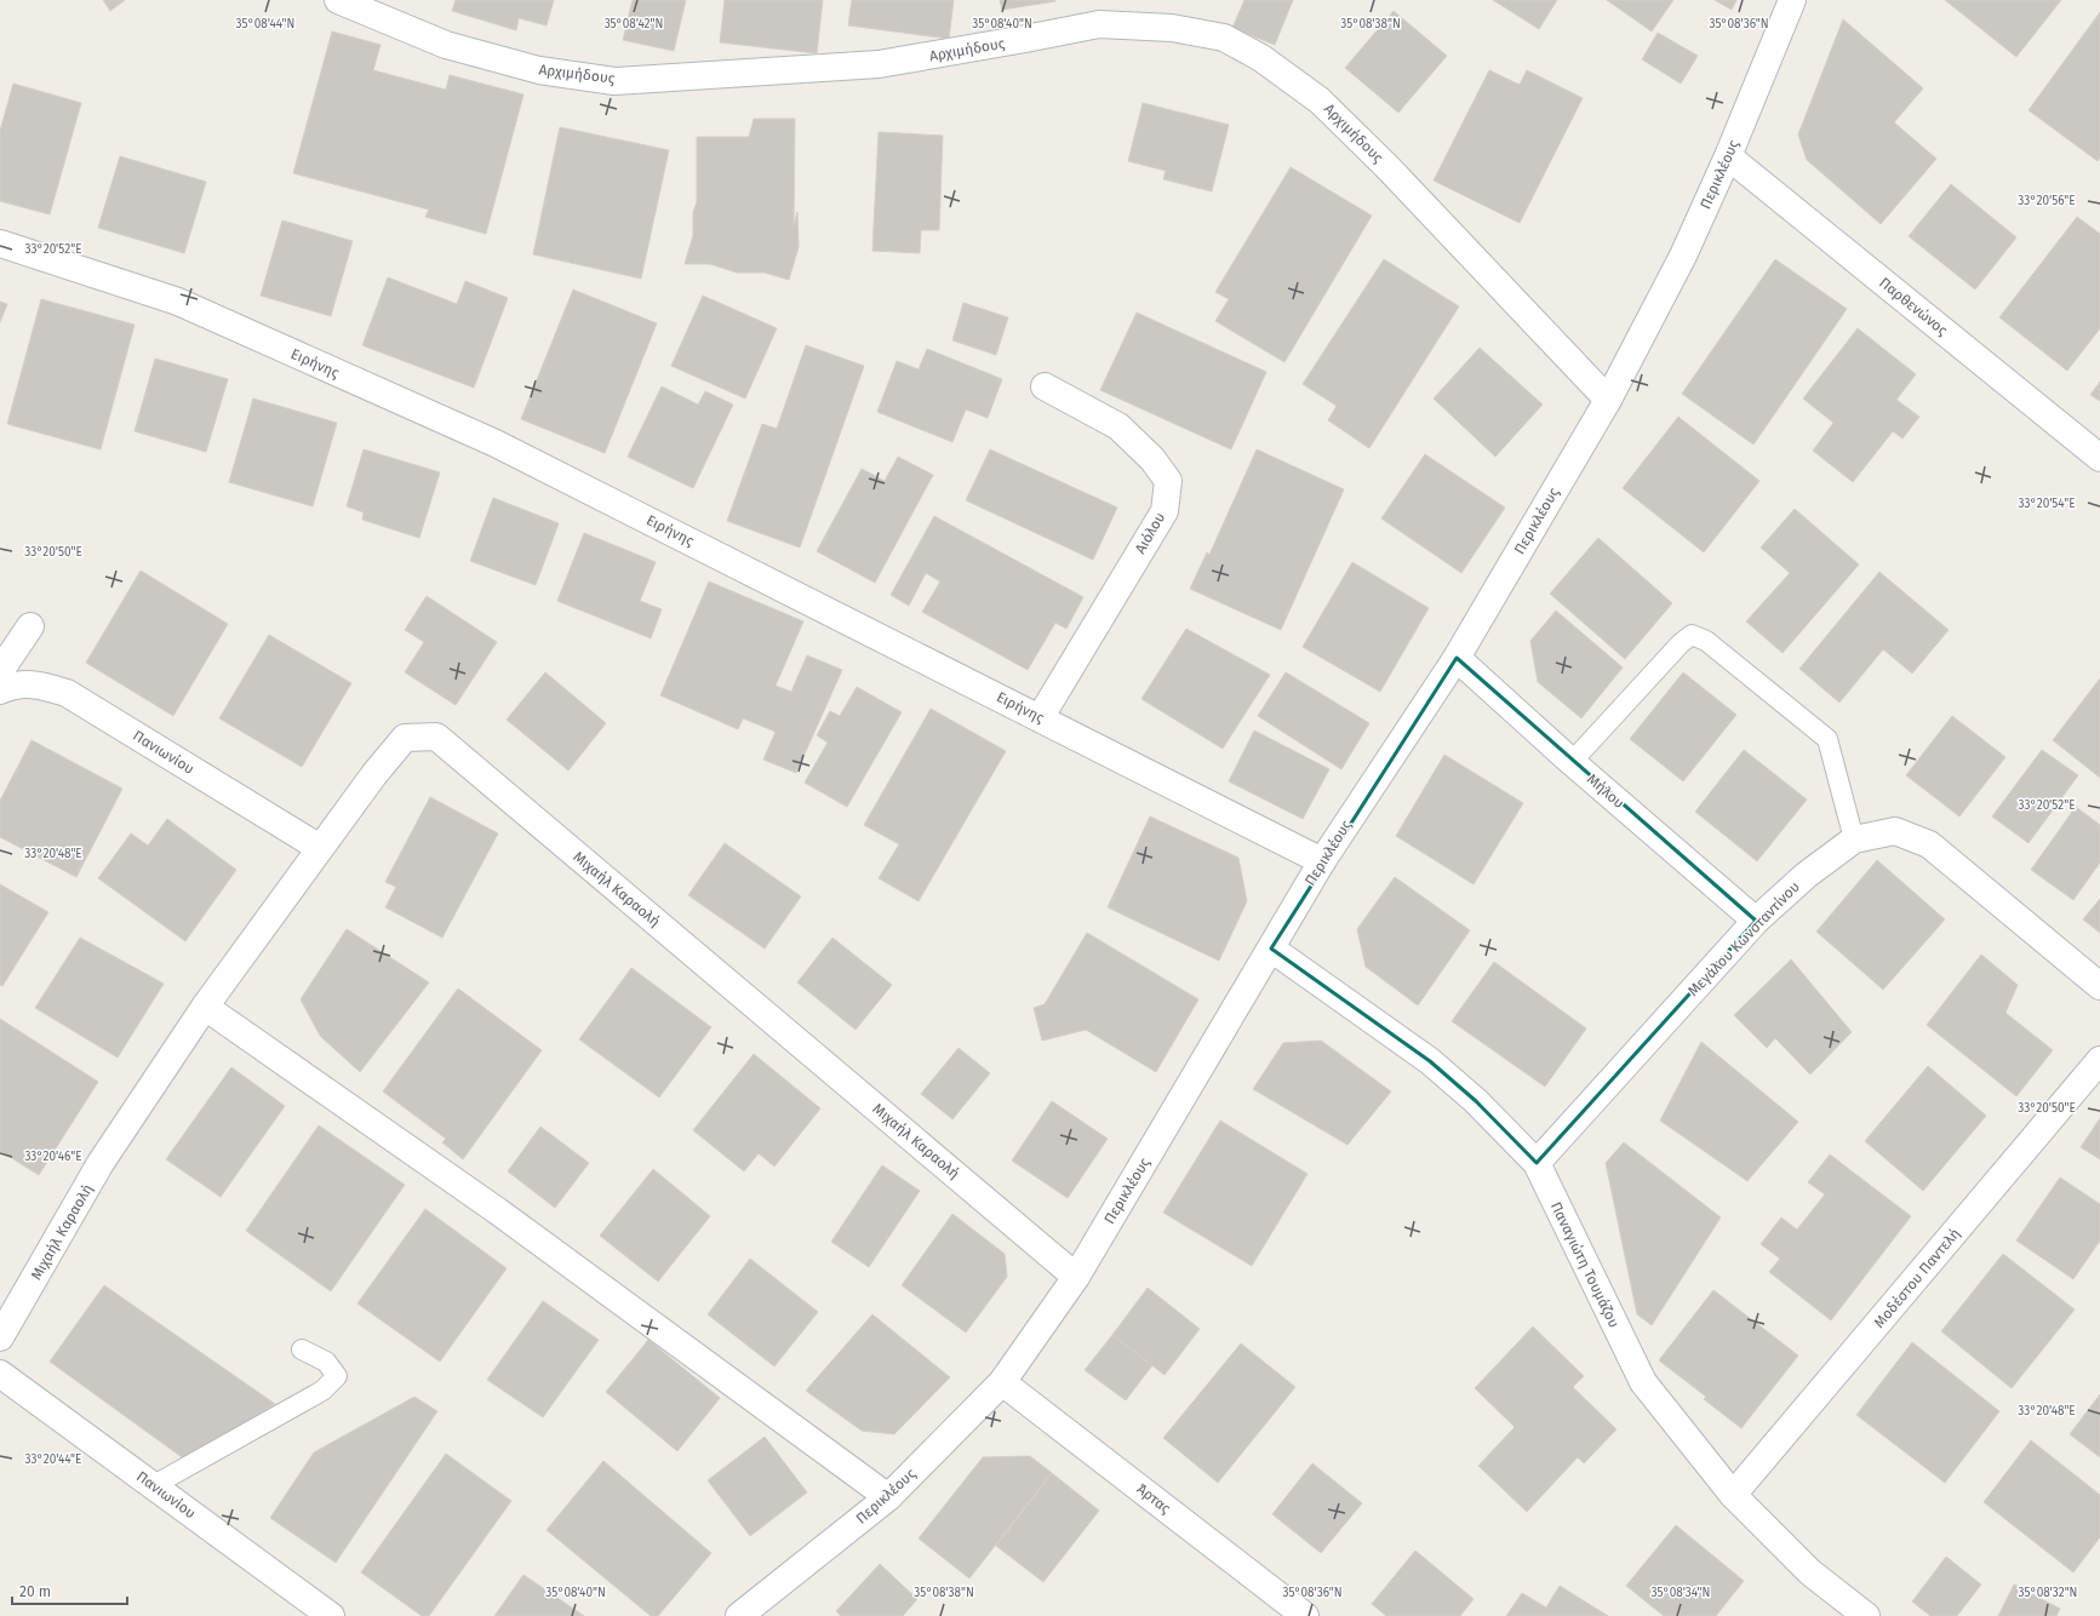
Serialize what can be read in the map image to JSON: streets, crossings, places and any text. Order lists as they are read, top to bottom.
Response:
{
  "streets": {
    "street": [
      "Αρχιμήδους",
      "Περικλέους",
      "Παρθενώνος",
      "Ειρήνης",
      "Αιόλου",
      "Πανιωνίου",
      "Μήλου",
      "Μιχαήλ Καραολή",
      "Μεγάλου Κωνσταντίνου",
      "Παναγιώτη Τουμάζου",
      "Μοδέστου Παντελή",
      "Άρτας"
    ]
  },
  "crossings": [
    ["Αρχιμήδους", "Περικλέους"],
    ["Περικλέους", "Παρθενώνος"],
    ["Περικλέους", "Ειρήνης"],
    ["Περικλέους", "Μήλου"],
    ["Περικλέους", "Μιχαήλ Καραολή"],
    ["Περικλέους", "Παναγιώτη Τουμάζου"],
    ["Περικλέους", "Άρτας"],
    ["Ειρήνης", "Αιόλου"],
    ["Πανιωνίου", "Μιχαήλ Καραολή"],
    ["Μήλου", "Μεγάλου Κωνσταντίνου"],
    ["Μεγάλου Κωνσταντίνου", "Παναγιώτη Τουμάζου"],
    ["Παναγιώτη Τουμάζου", "Μοδέστου Παντελή"]
  ],
  "scale_bar": "20 m",
  "coordinates": [
    "35°08'44\"N",
    "35°08'42\"N",
    "35°08'40\"N",
    "35°08'38\"N",
    "35°08'36\"N",
    "33°20'56\"E",
    "33°20'52\"E",
    "33°20'54\"E",
    "33°20'50\"E",
    "33°20'48\"E",
    "33°20'46\"E",
    "33°20'44\"E",
    "35°08'34\"N",
    "35°08'32\"N"
  ]
}
